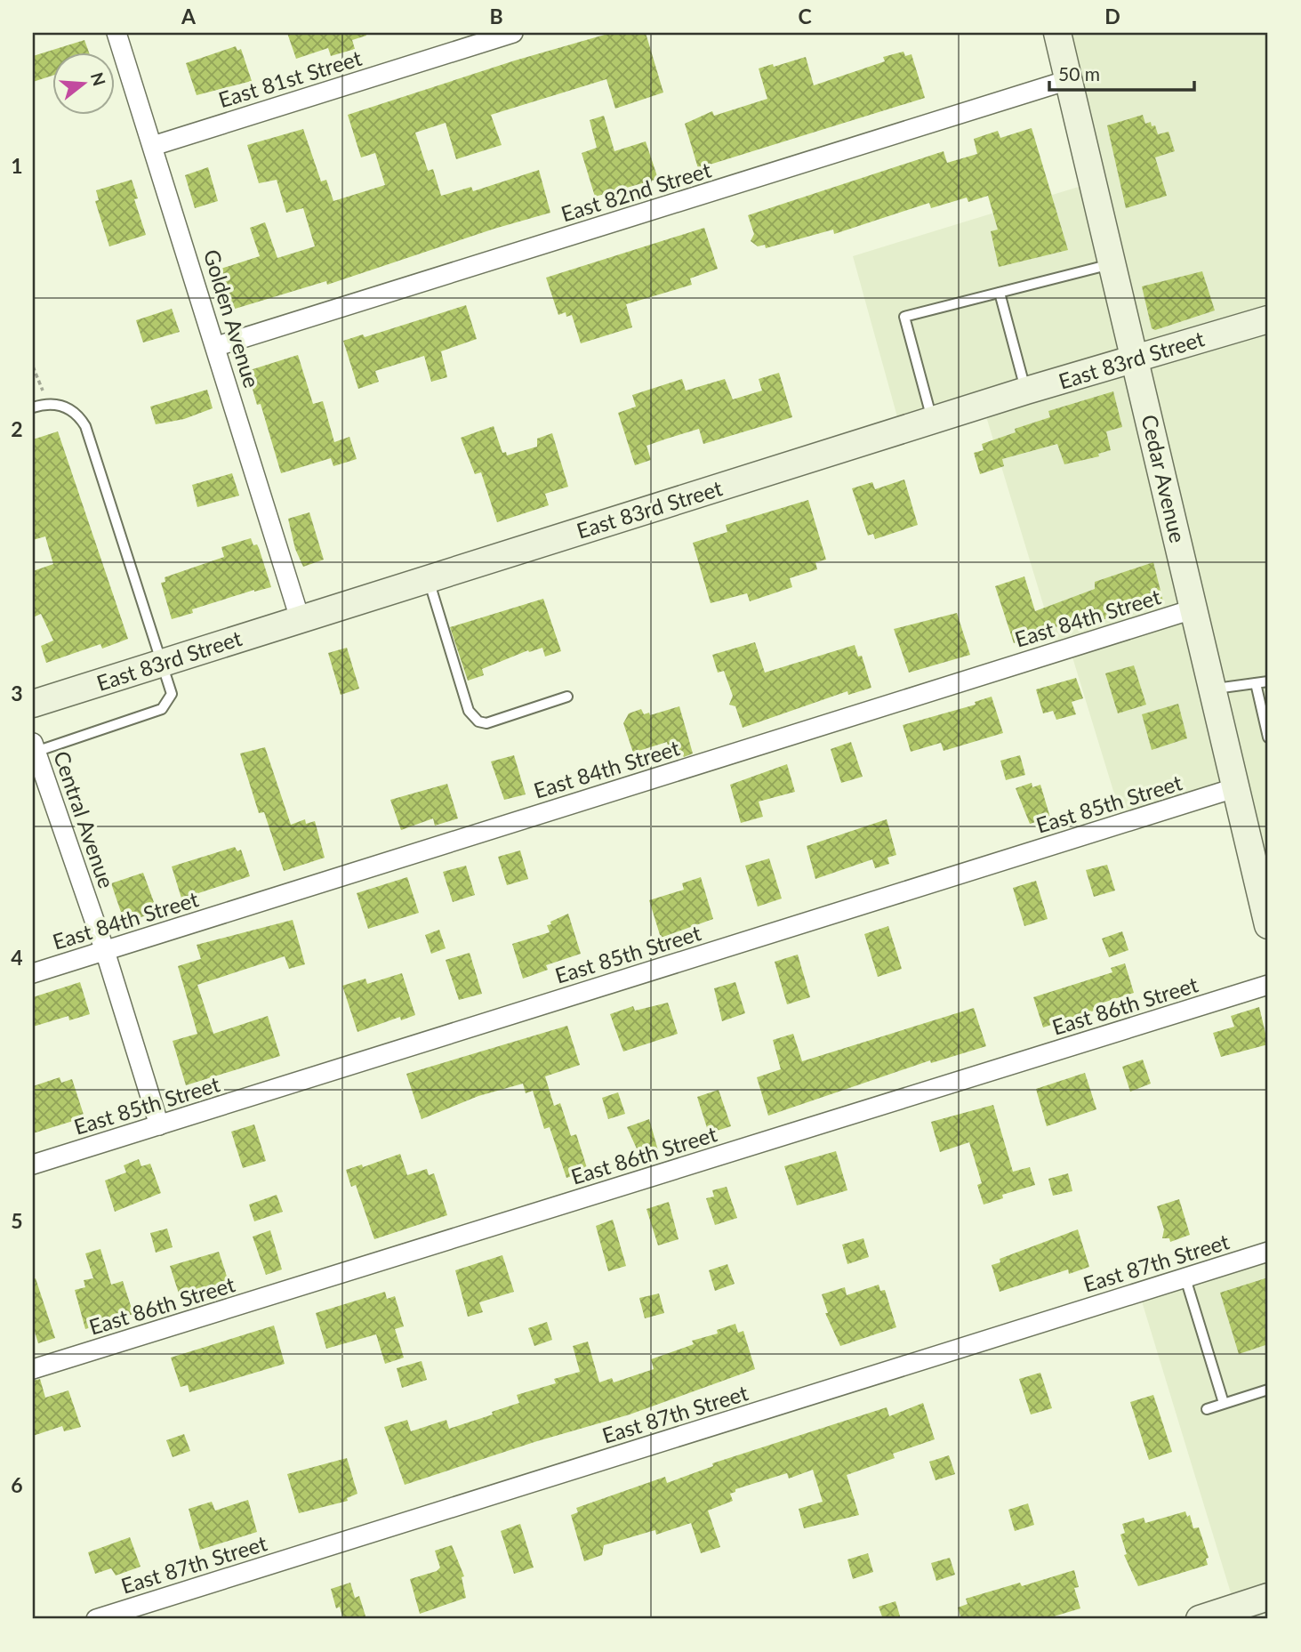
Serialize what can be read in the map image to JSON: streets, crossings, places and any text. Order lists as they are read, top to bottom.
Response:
{
  "streets": {
    "street": [
      "East 81st Street",
      "East 82nd Street",
      "Golden Avenue",
      "East 83rd Street",
      "Cedar Avenue",
      "East 84th Street",
      "East 85th Street",
      "Central Avenue",
      "East 86th Street",
      "East 87th Street"
    ]
  },
  "crossings": [
    ["East 81st Street", "Golden Avenue"],
    ["East 82nd Street", "Golden Avenue"],
    ["East 82nd Street", "Cedar Avenue"],
    ["Golden Avenue", "East 83rd Street"],
    ["East 83rd Street", "Cedar Avenue"],
    ["Cedar Avenue", "East 84th Street"],
    ["Cedar Avenue", "East 85th Street"],
    ["East 84th Street", "Central Avenue"],
    ["East 85th Street", "Central Avenue"]
  ],
  "scale_bar": "50 m",
  "north": "right",
  "grid": {
    "columns": [
      "A",
      "B",
      "C",
      "D"
    ],
    "rows": [
      "1",
      "2",
      "3",
      "4",
      "5",
      "6"
    ]
  }
}
